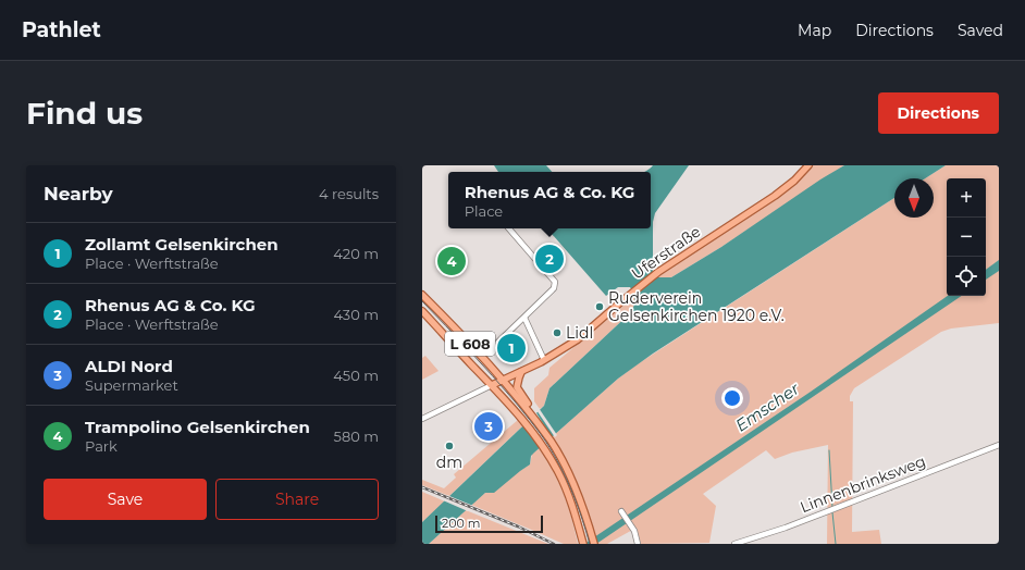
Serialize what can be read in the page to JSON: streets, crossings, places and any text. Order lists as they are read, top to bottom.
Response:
{
  "streets": {
    "main road": ["Uferstraße", "L 608"],
    "street": ["Linnenbrinksweg"]
  },
  "crossings": [
    ["Uferstraße", "L 608"]
  ],
  "water": ["Emscher"],
  "places": ["Ruderverein Gelsenkirchen 1920 e.V.", "Lidl", "dm"],
  "scale_bar": "200 m",
  "north": "bottom",
  "page": {
    "header": "Pathlet",
    "nav": ["Map", "Directions", "Saved"],
    "buttons": [
      "Directions",
      ["Save", "Share"]
    ],
    "title": "Find us",
    "heading": ["Nearby", "4 results"],
    "popup": ["Rhenus AG & Co. KG", "Place"],
    "map_buttons": ["+", "−"],
    "list": [
      {
        "mark": "1",
        "name": "Zollamt Gelsenkirchen",
        "note": "Place · Werftstraße",
        "value": "420 m"
      },
      {
        "mark": "2",
        "name": "Rhenus AG & Co. KG",
        "note": "Place · Werftstraße",
        "value": "430 m"
      },
      {
        "mark": "3",
        "name": "ALDI Nord",
        "note": "Supermarket",
        "value": "450 m"
      },
      {
        "mark": "4",
        "name": "Trampolino Gelsenkirchen",
        "note": "Park",
        "value": "580 m"
      }
    ],
    "pins": [
      "2",
      "4",
      "1",
      "3"
    ],
    "scale": "200 m"
  }
}
